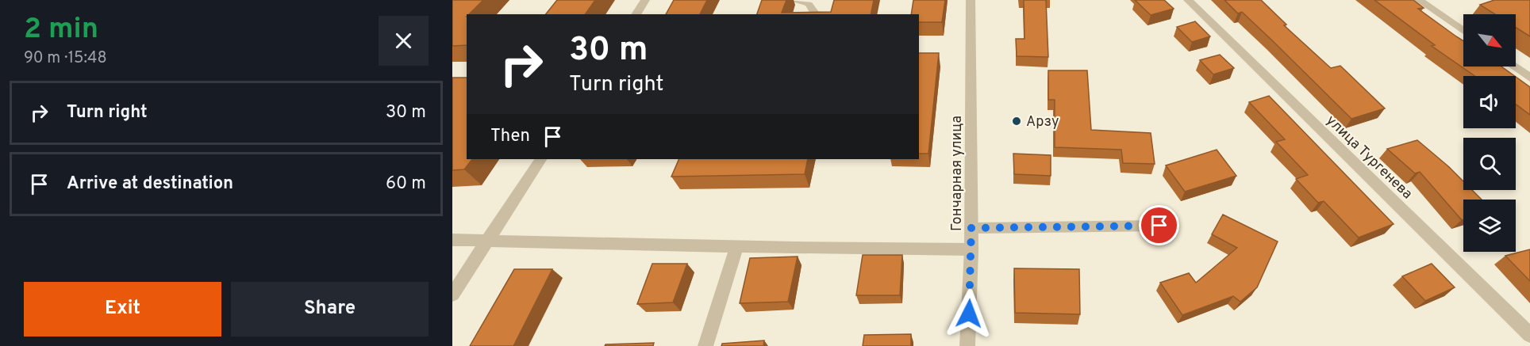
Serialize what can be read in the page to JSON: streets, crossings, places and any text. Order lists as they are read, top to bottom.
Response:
{
  "streets": {
    "street": ["улица Тургенева", "Гончарная улица"]
  },
  "places": ["Арзу"],
  "north": "bottom right",
  "page": {
    "heading": ["2 min", "90 m · 15:48"],
    "turn": ["30 m", "Turn right"],
    "list": [
      {
        "name": "Turn right",
        "value": "30 m"
      },
      {
        "name": "Arrive at destination",
        "value": "60 m"
      }
    ],
    "then": "Then",
    "buttons": ["Exit", "Share"]
  }
}
